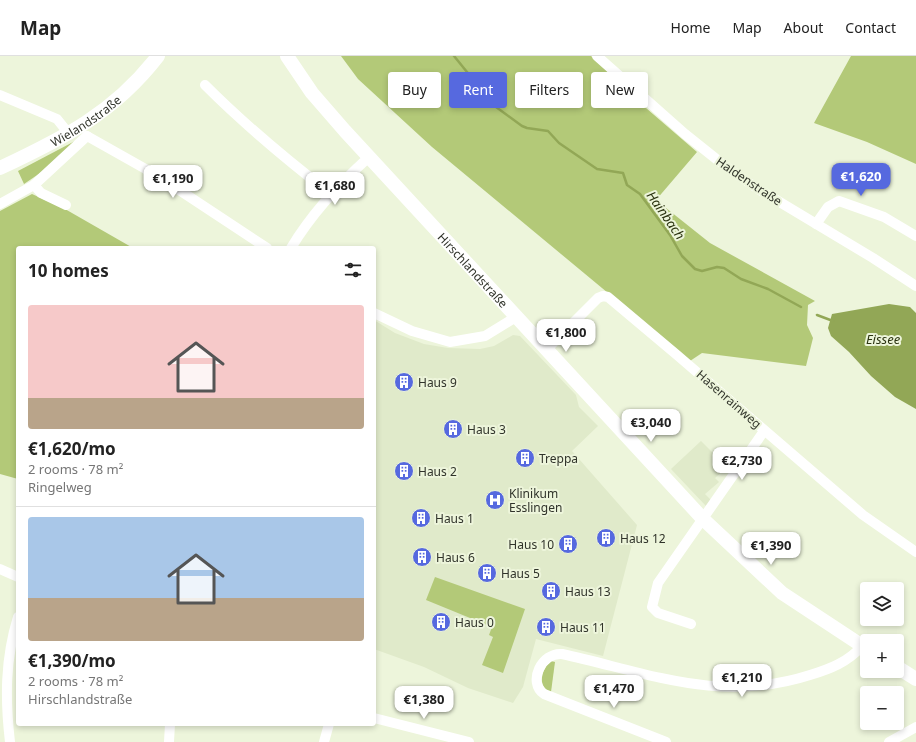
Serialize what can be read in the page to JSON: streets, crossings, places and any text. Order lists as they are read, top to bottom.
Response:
{
  "streets": {
    "street": [
      "Wielandstraße",
      "Haldenstraße",
      "Hirschlandstraße",
      "Hasenrainweg"
    ]
  },
  "crossings": [
    ["Hirschlandstraße", "Hasenrainweg"]
  ],
  "water": ["Hainbach", "Eissee"],
  "places": {
    "building": [
      "Haus 9",
      "Haus 3",
      "Treppa",
      "Haus 2",
      "Haus 1",
      "Haus 12",
      "Haus 10",
      "Haus 6",
      "Haus 5",
      "Haus 13",
      "Haus 0",
      "Haus 11"
    ],
    "hospital": ["Klinikum Esslingen"]
  },
  "page": {
    "header": "Map",
    "nav": [
      "Home",
      "Map",
      "About",
      "Contact"
    ],
    "chip": [
      "Buy",
      "Rent",
      "Filters",
      "New"
    ],
    "price": [
      "€1,620",
      "€1,190",
      "€1,680",
      "€1,800",
      "€3,040",
      "€2,730",
      "€1,390",
      "€1,210",
      "€1,470",
      "€1,380"
    ],
    "heading": "10 homes",
    "list": [
      {
        "name": "€1,620/mo",
        "note": "2 rooms · 78 m² · Ringelweg"
      },
      {
        "name": "€1,390/mo",
        "note": "2 rooms · 78 m² · Hirschlandstraße"
      }
    ],
    "map_buttons": ["+", "−"]
  }
}
